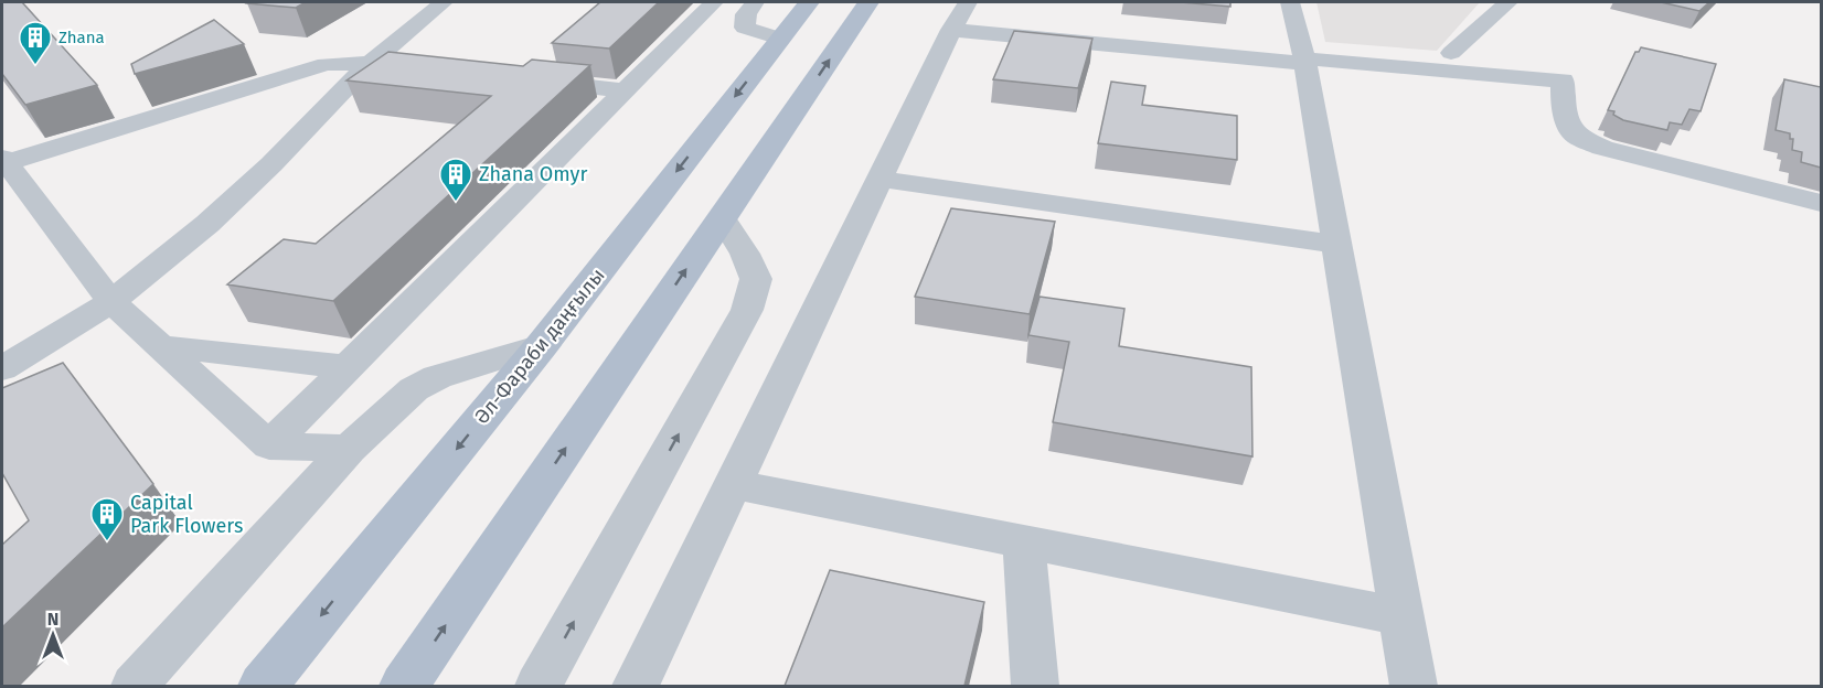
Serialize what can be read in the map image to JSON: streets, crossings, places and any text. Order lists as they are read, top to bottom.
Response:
{
  "streets": {
    "main road": ["Әл-Фараби даңғылы"]
  },
  "places": {
    "building": ["Zhana", "Zhana Omyr", "Capital Park Flowers"]
  },
  "north": "top"
}
